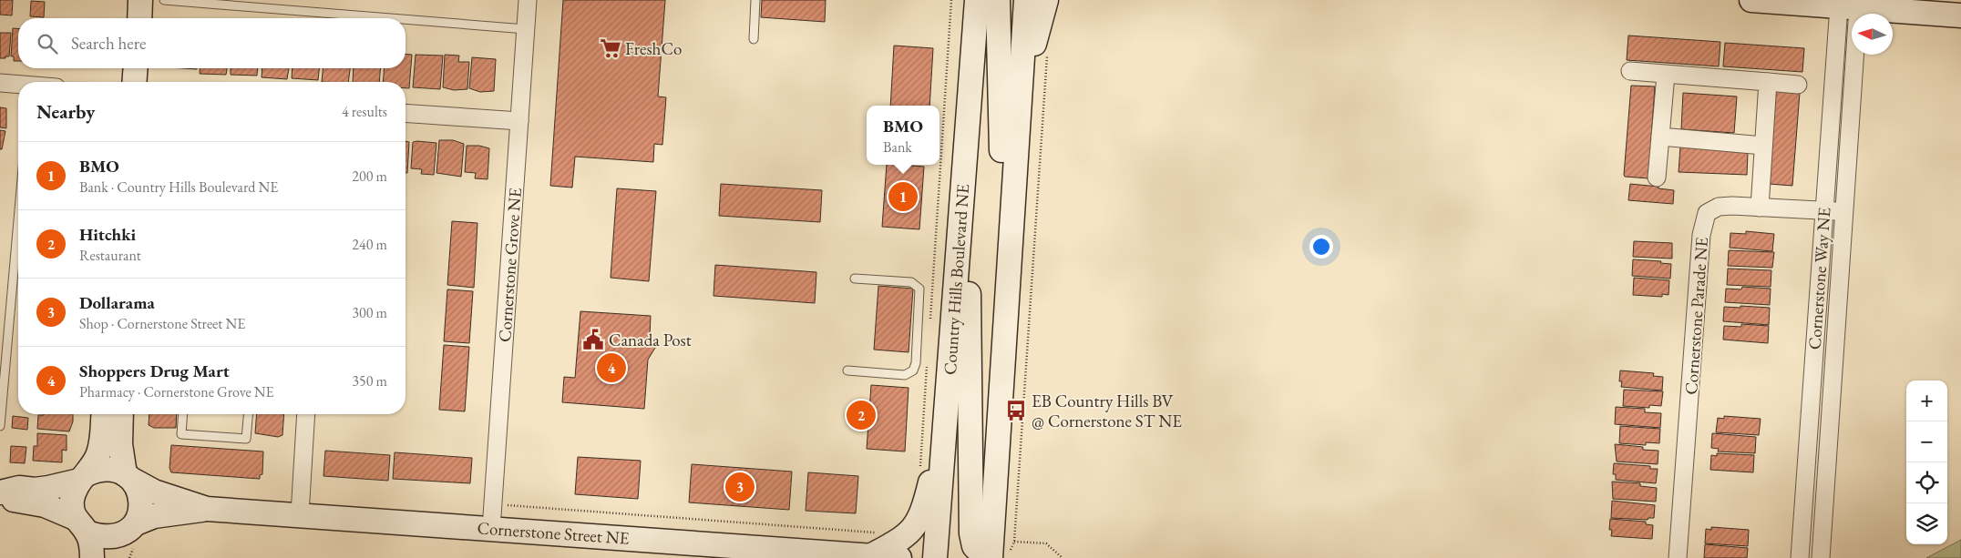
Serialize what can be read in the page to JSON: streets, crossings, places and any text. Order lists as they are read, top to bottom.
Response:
{
  "streets": {
    "main road": ["Country Hills Boulevard NE", "Cornerstone Street NE"],
    "street": ["Cornerstone Grove NE", "Cornerstone Way NE", "Cornerstone Parade NE"]
  },
  "crossings": [
    ["Cornerstone Grove NE", "Cornerstone Street NE"],
    ["Cornerstone Way NE", "Cornerstone Parade NE"]
  ],
  "places": {
    "supermarket": ["FreshCo"],
    "public building": ["Canada Post"],
    "bus stop": ["EB Country Hills BV @ Cornerstone ST NE"]
  },
  "north": "left",
  "page": {
    "search": "Search here",
    "heading": ["Nearby", "4 results"],
    "popup": ["BMO", "Bank"],
    "list": [
      {
        "mark": "1",
        "name": "BMO",
        "note": "Bank · Country Hills Boulevard NE",
        "value": "200 m"
      },
      {
        "mark": "2",
        "name": "Hitchki",
        "note": "Restaurant",
        "value": "240 m"
      },
      {
        "mark": "3",
        "name": "Dollarama",
        "note": "Shop · Cornerstone Street NE",
        "value": "300 m"
      },
      {
        "mark": "4",
        "name": "Shoppers Drug Mart",
        "note": "Pharmacy · Cornerstone Grove NE",
        "value": "350 m"
      }
    ],
    "pins": [
      "1",
      "4",
      "2",
      "3"
    ],
    "map_buttons": ["+", "−"]
  }
}
